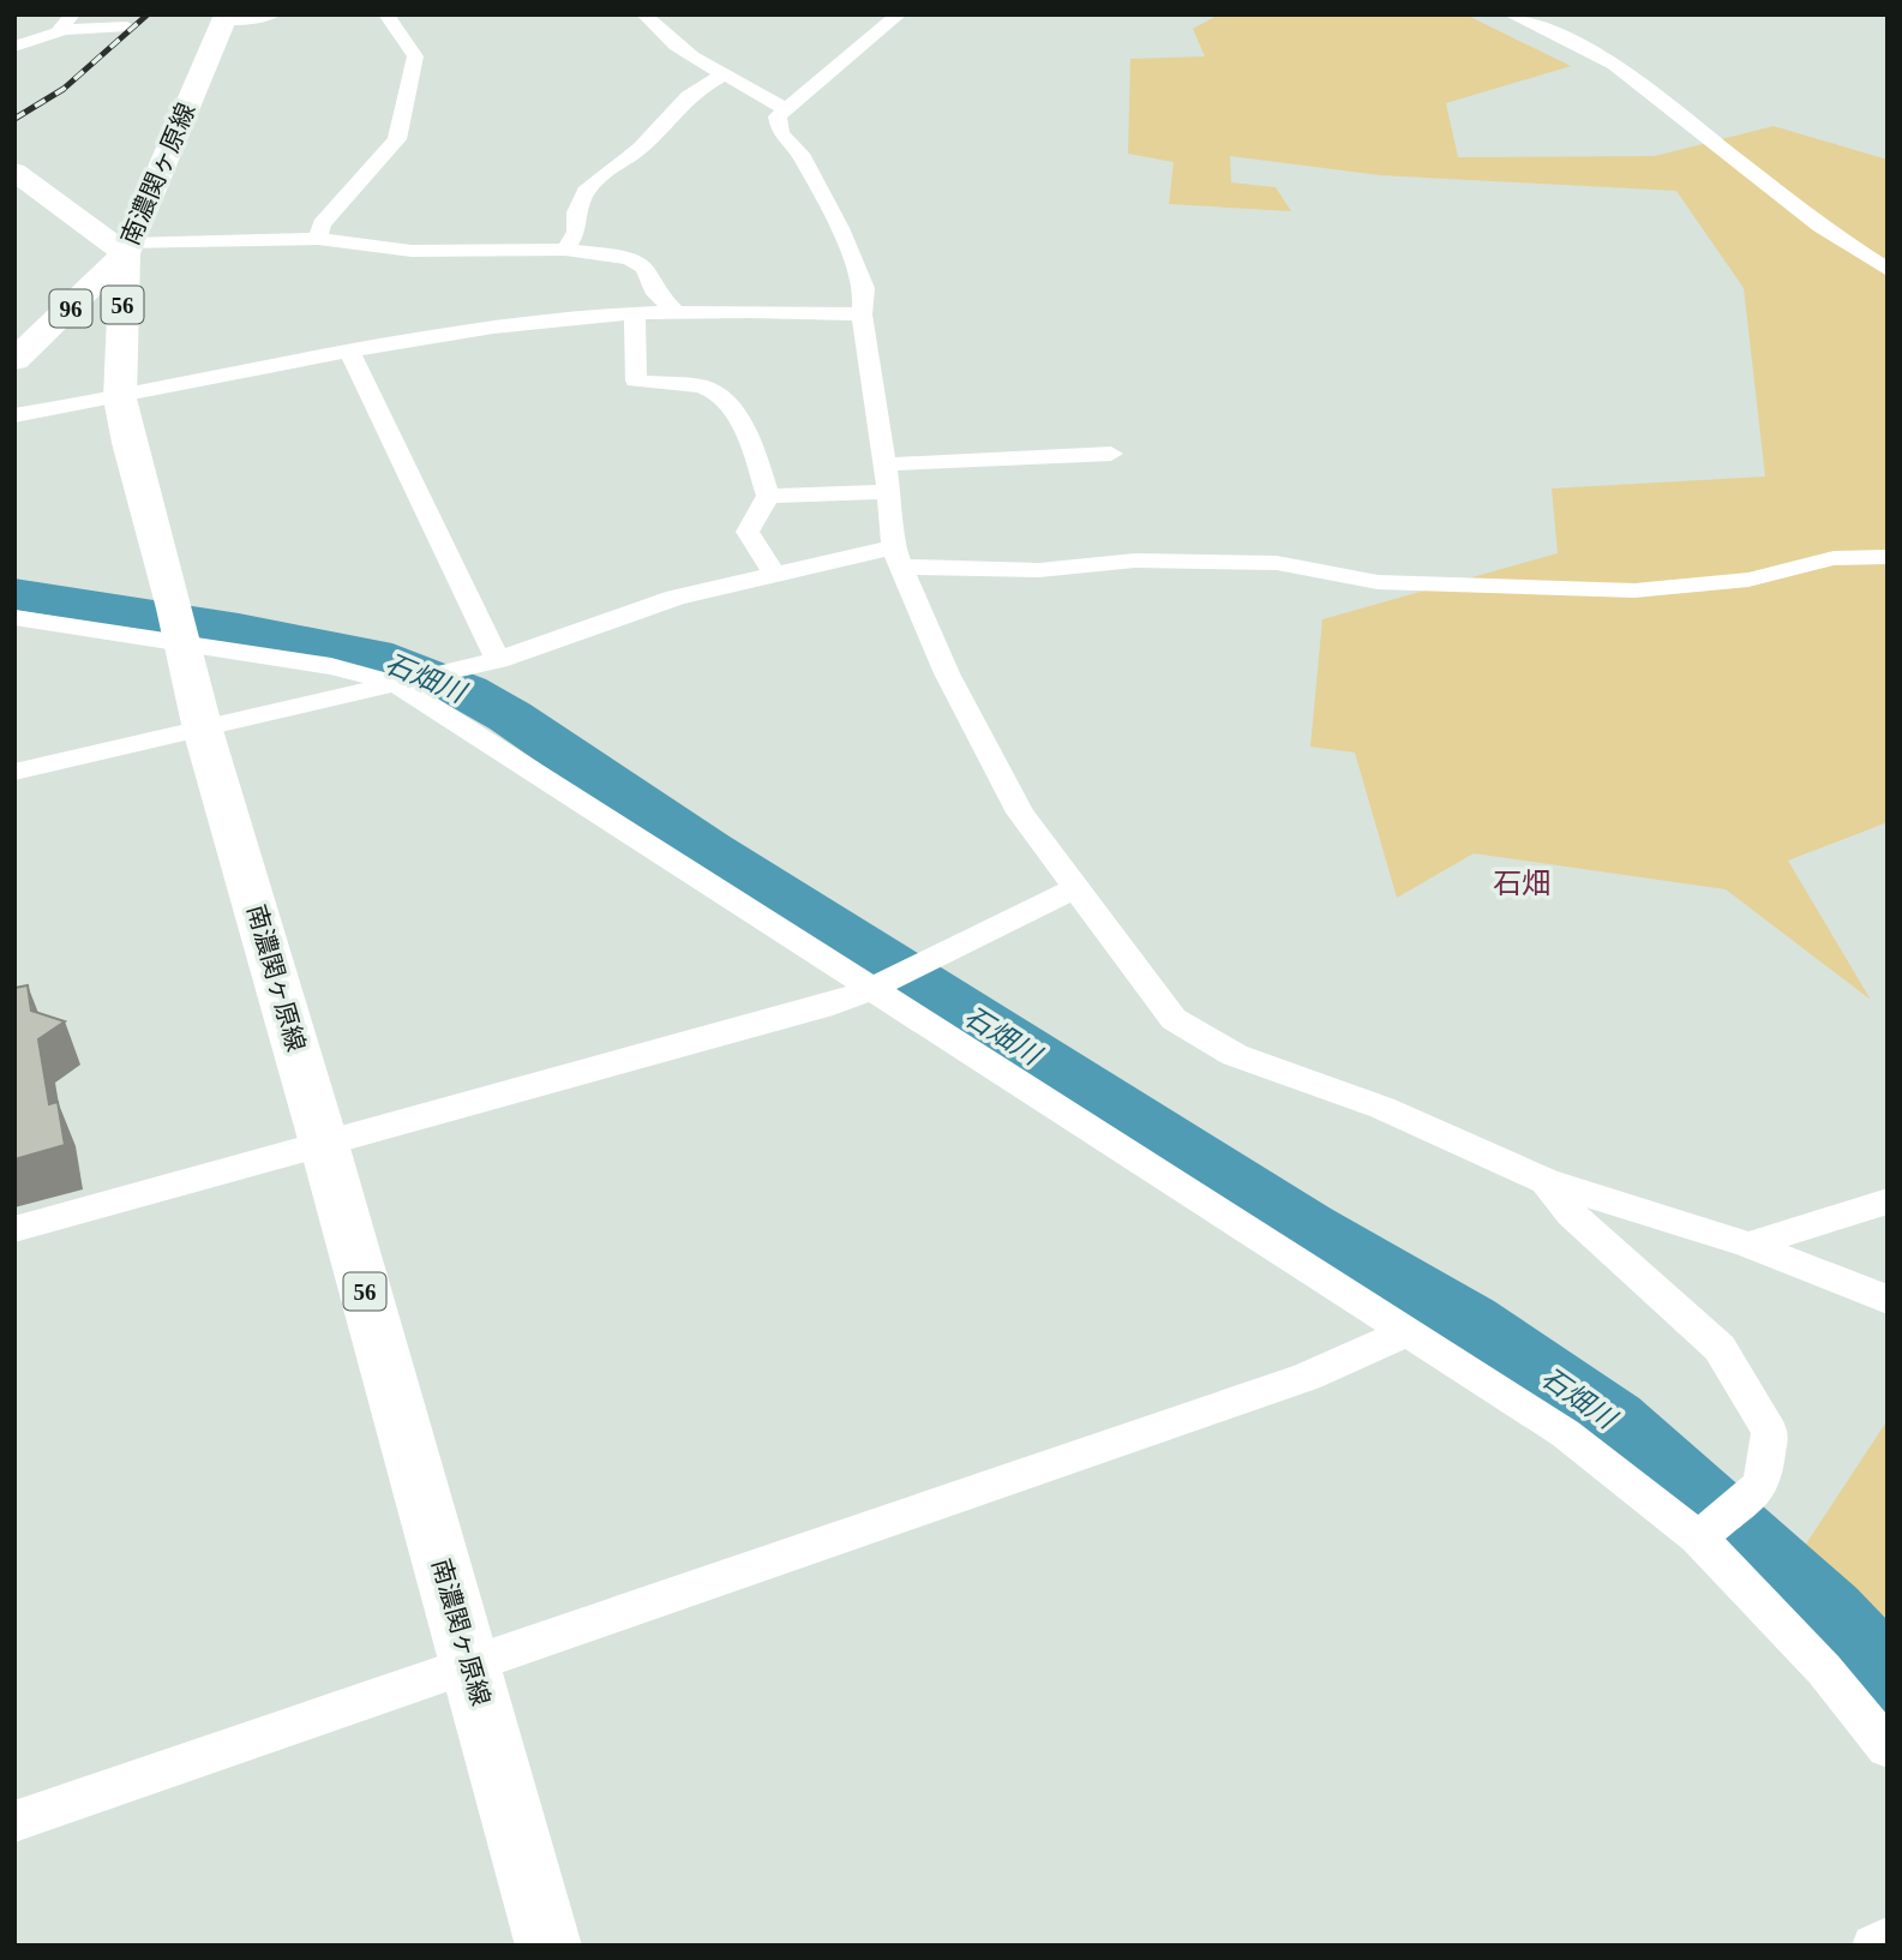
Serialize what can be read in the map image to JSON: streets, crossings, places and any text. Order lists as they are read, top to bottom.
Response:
{
  "streets": {
    "main road": ["南濃関ヶ原線", "56", "96"]
  },
  "crossings": [
    ["南濃関ヶ原線", "96"]
  ],
  "districts": ["石畑"],
  "water": ["石畑川"]
}
